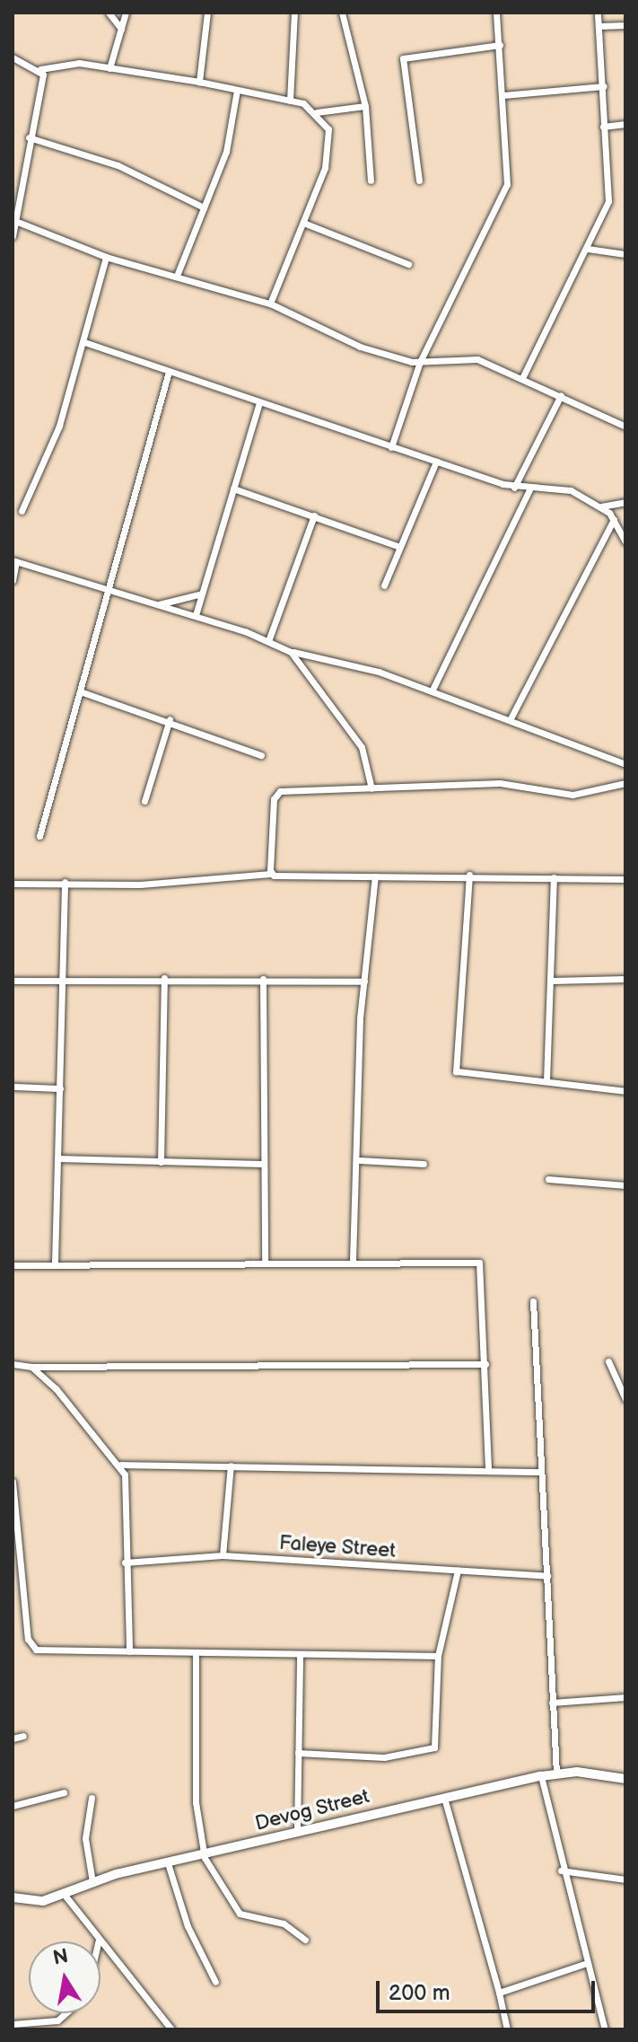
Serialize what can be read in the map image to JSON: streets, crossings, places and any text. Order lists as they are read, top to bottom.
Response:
{
  "streets": {
    "street": ["Faleye Street", "Devog Street"]
  },
  "scale_bar": "200 m",
  "north": "top"
}
